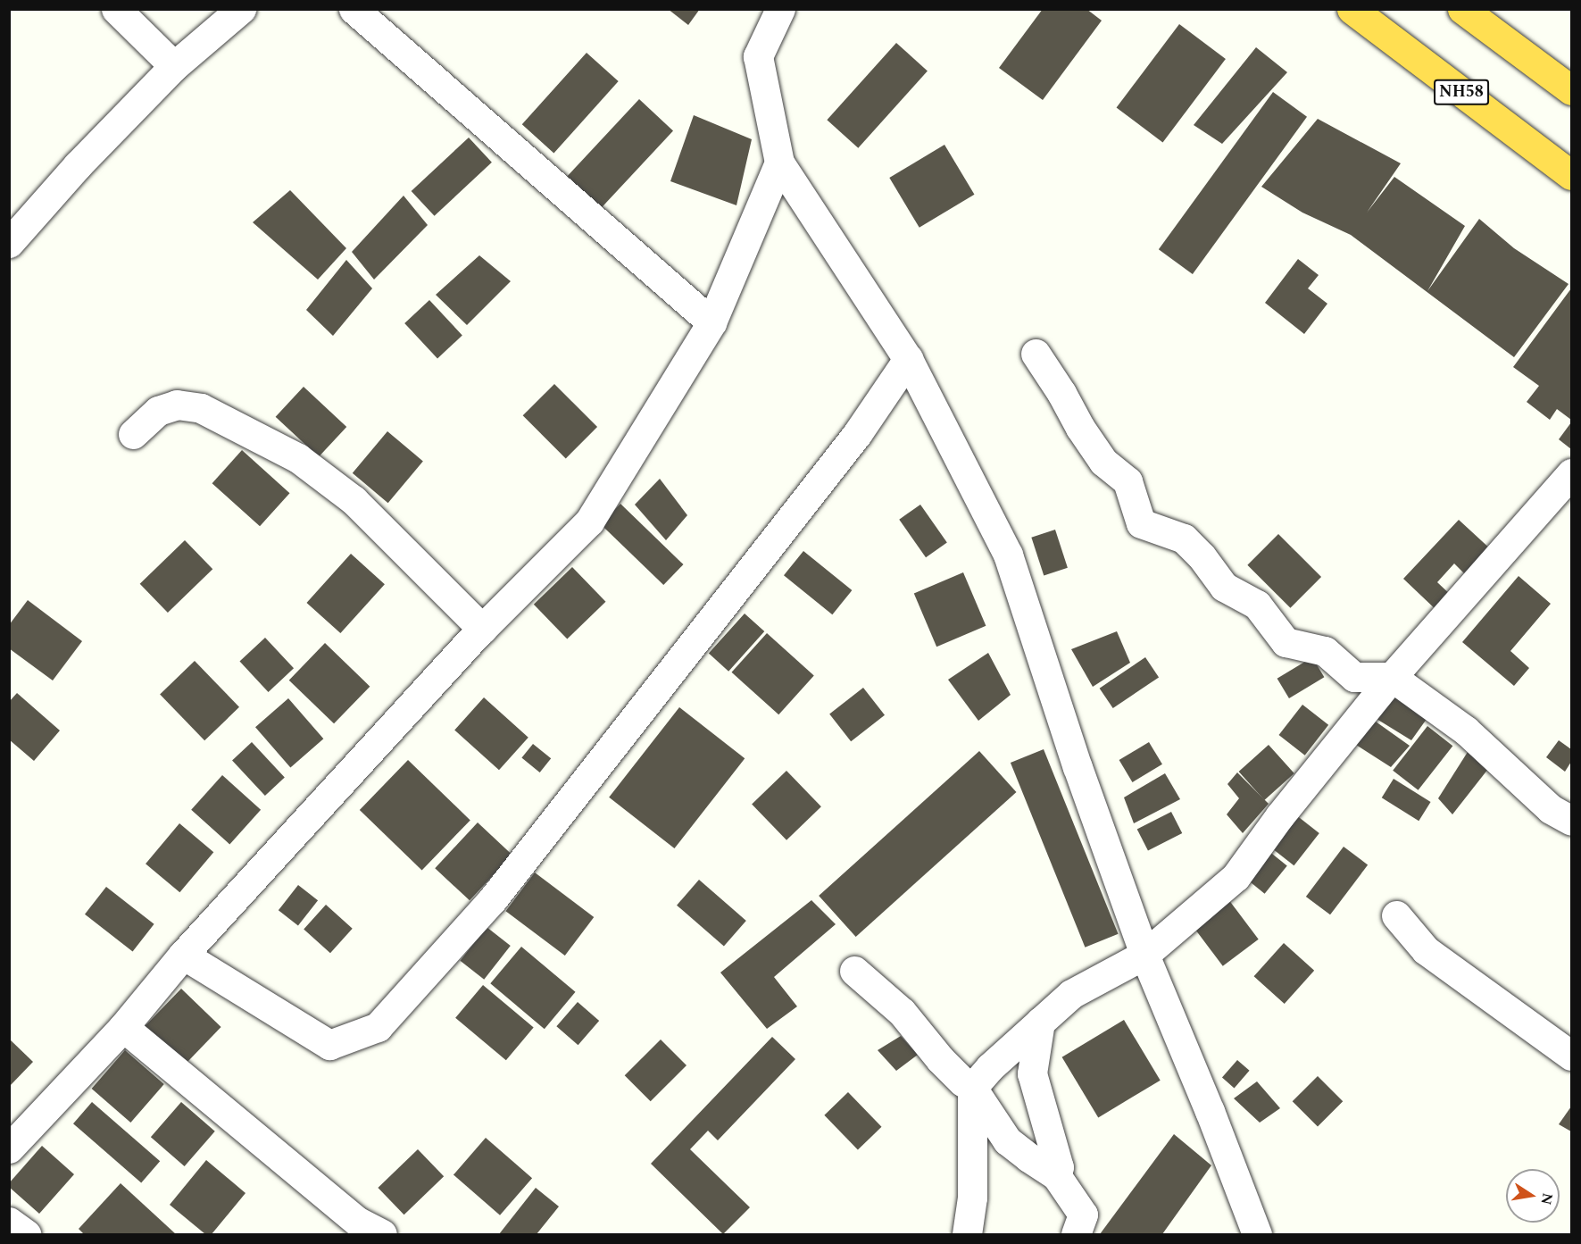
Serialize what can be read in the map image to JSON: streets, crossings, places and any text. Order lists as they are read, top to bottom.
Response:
{
  "streets": {
    "highway": ["NH58"]
  },
  "north": "right"
}
